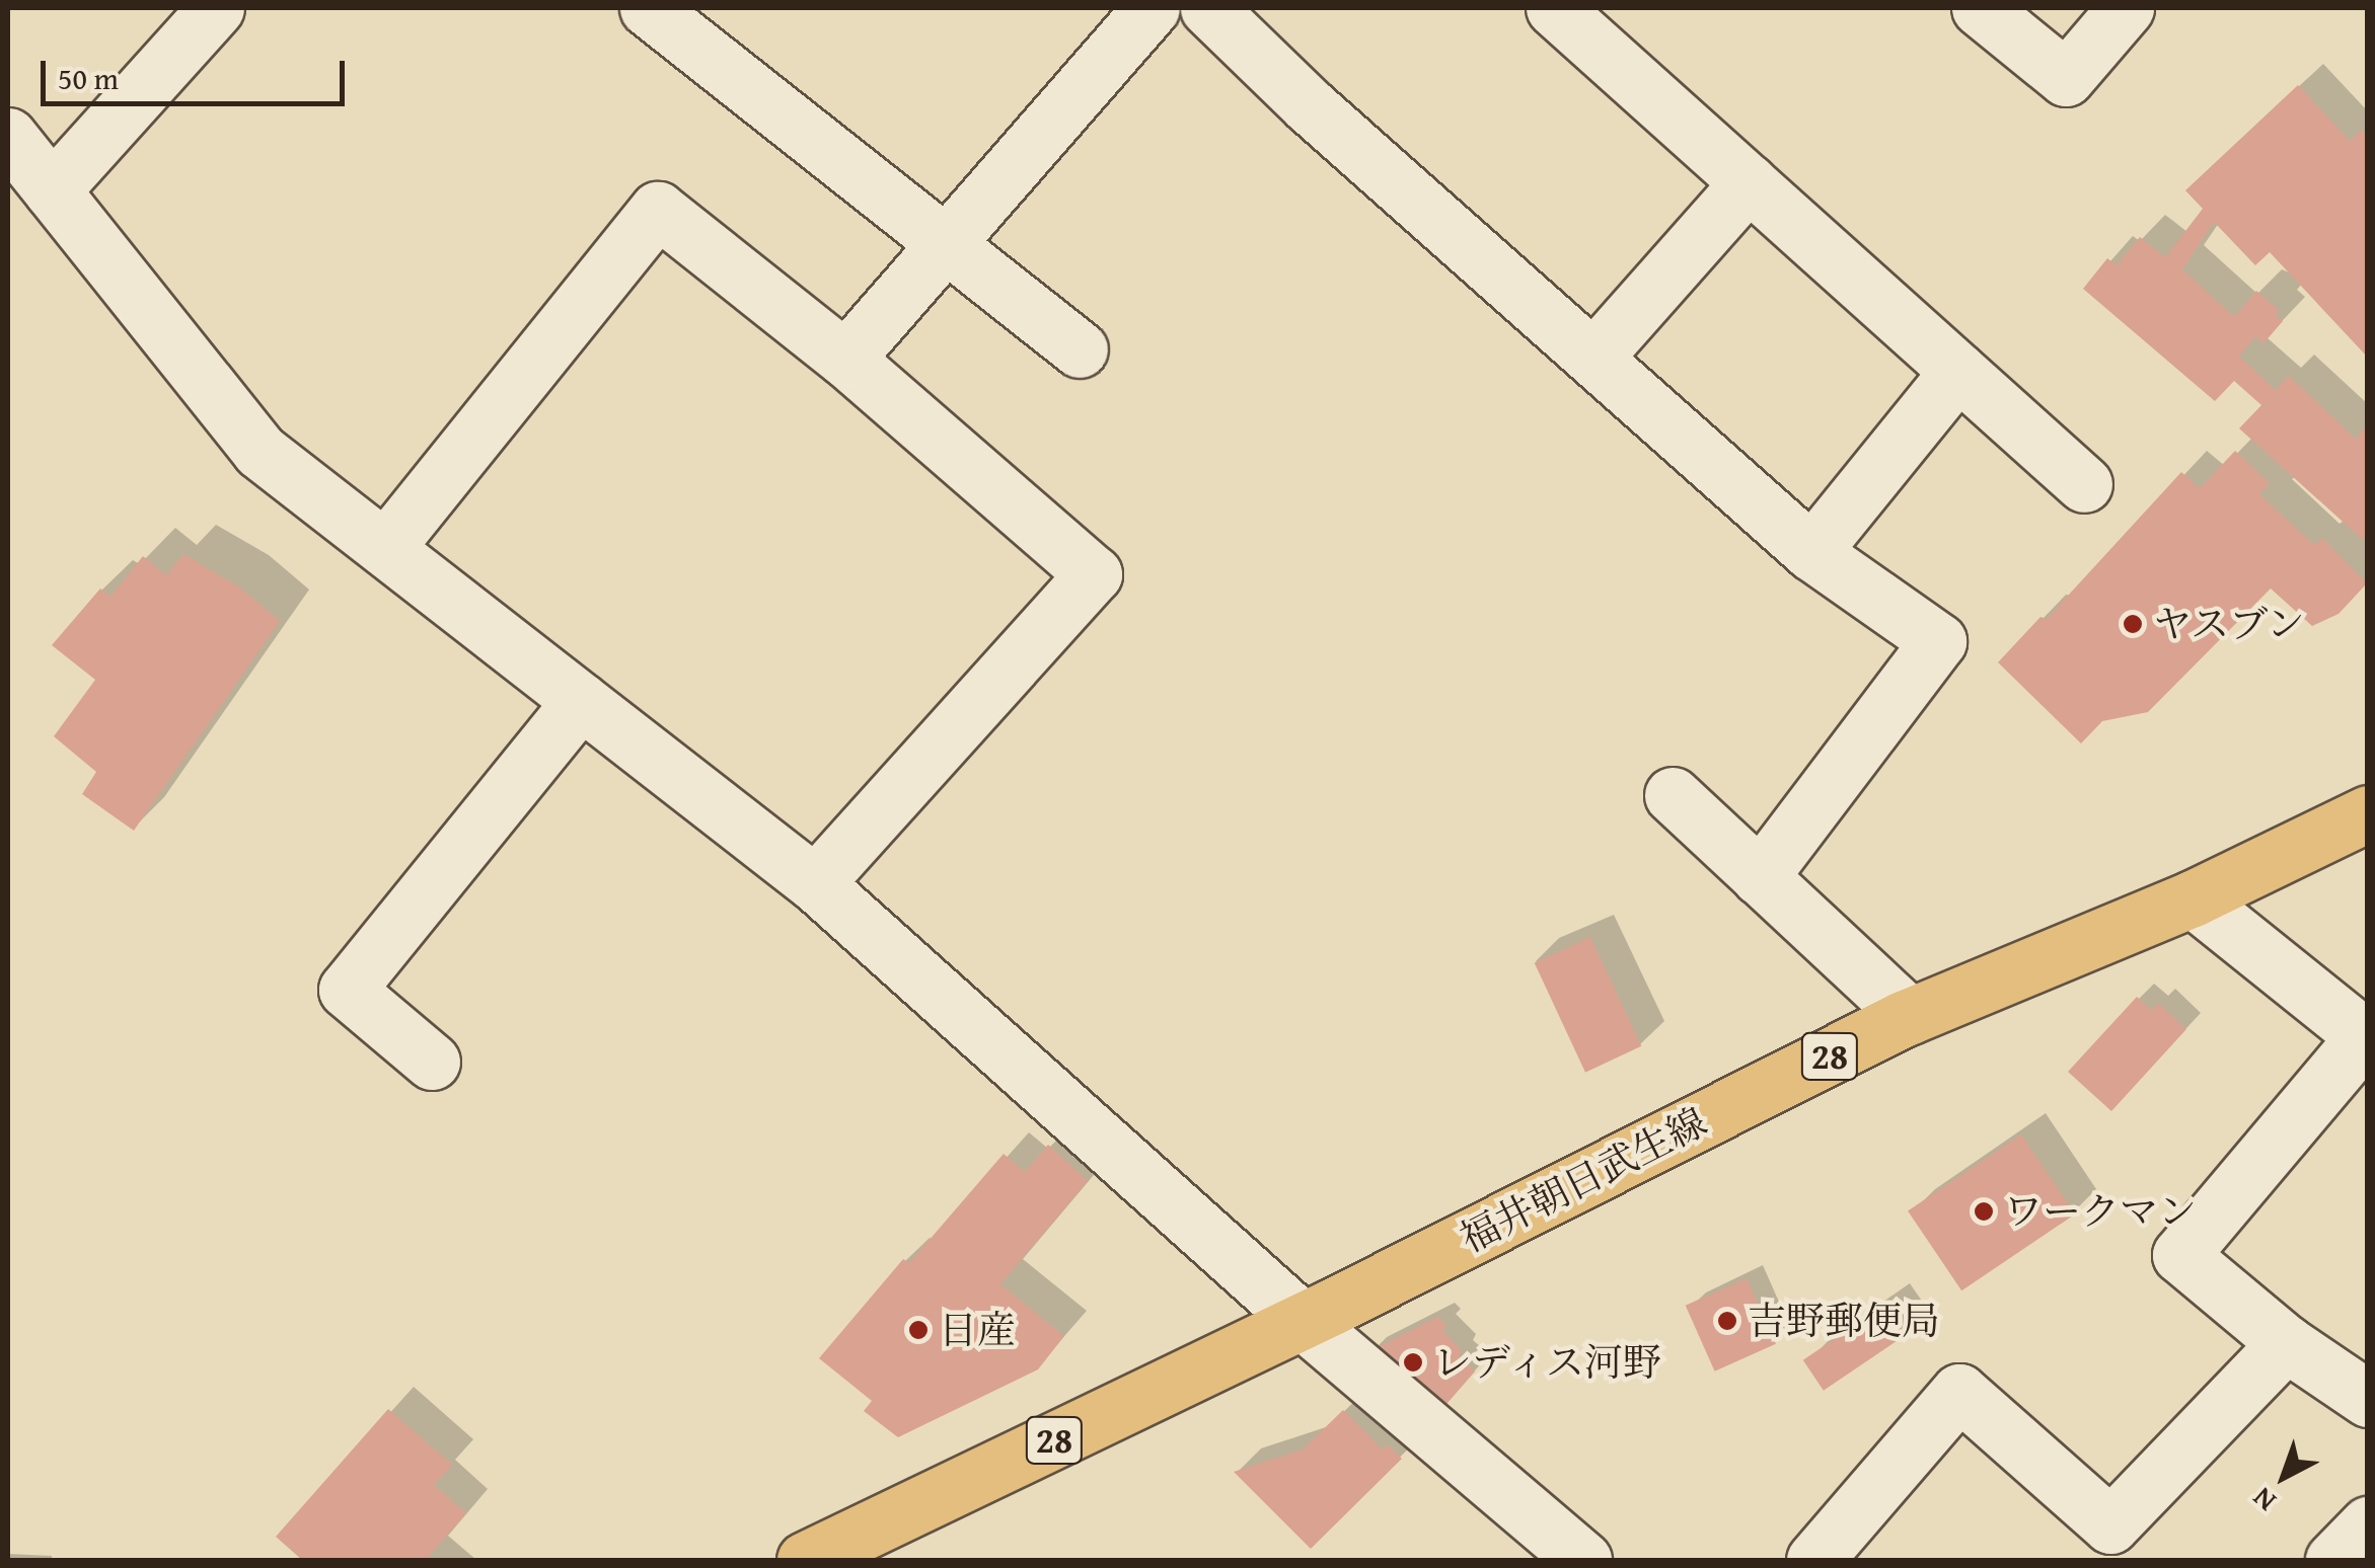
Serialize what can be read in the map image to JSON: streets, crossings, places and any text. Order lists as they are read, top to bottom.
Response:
{
  "streets": {
    "main road": ["28", "福井朝日武生線"]
  },
  "places": [
    "ヤスブン",
    "ワークマン",
    "吉野郵便局",
    "日産",
    "レディス河野"
  ],
  "scale_bar": "50 m",
  "north": "bottom left"
}
